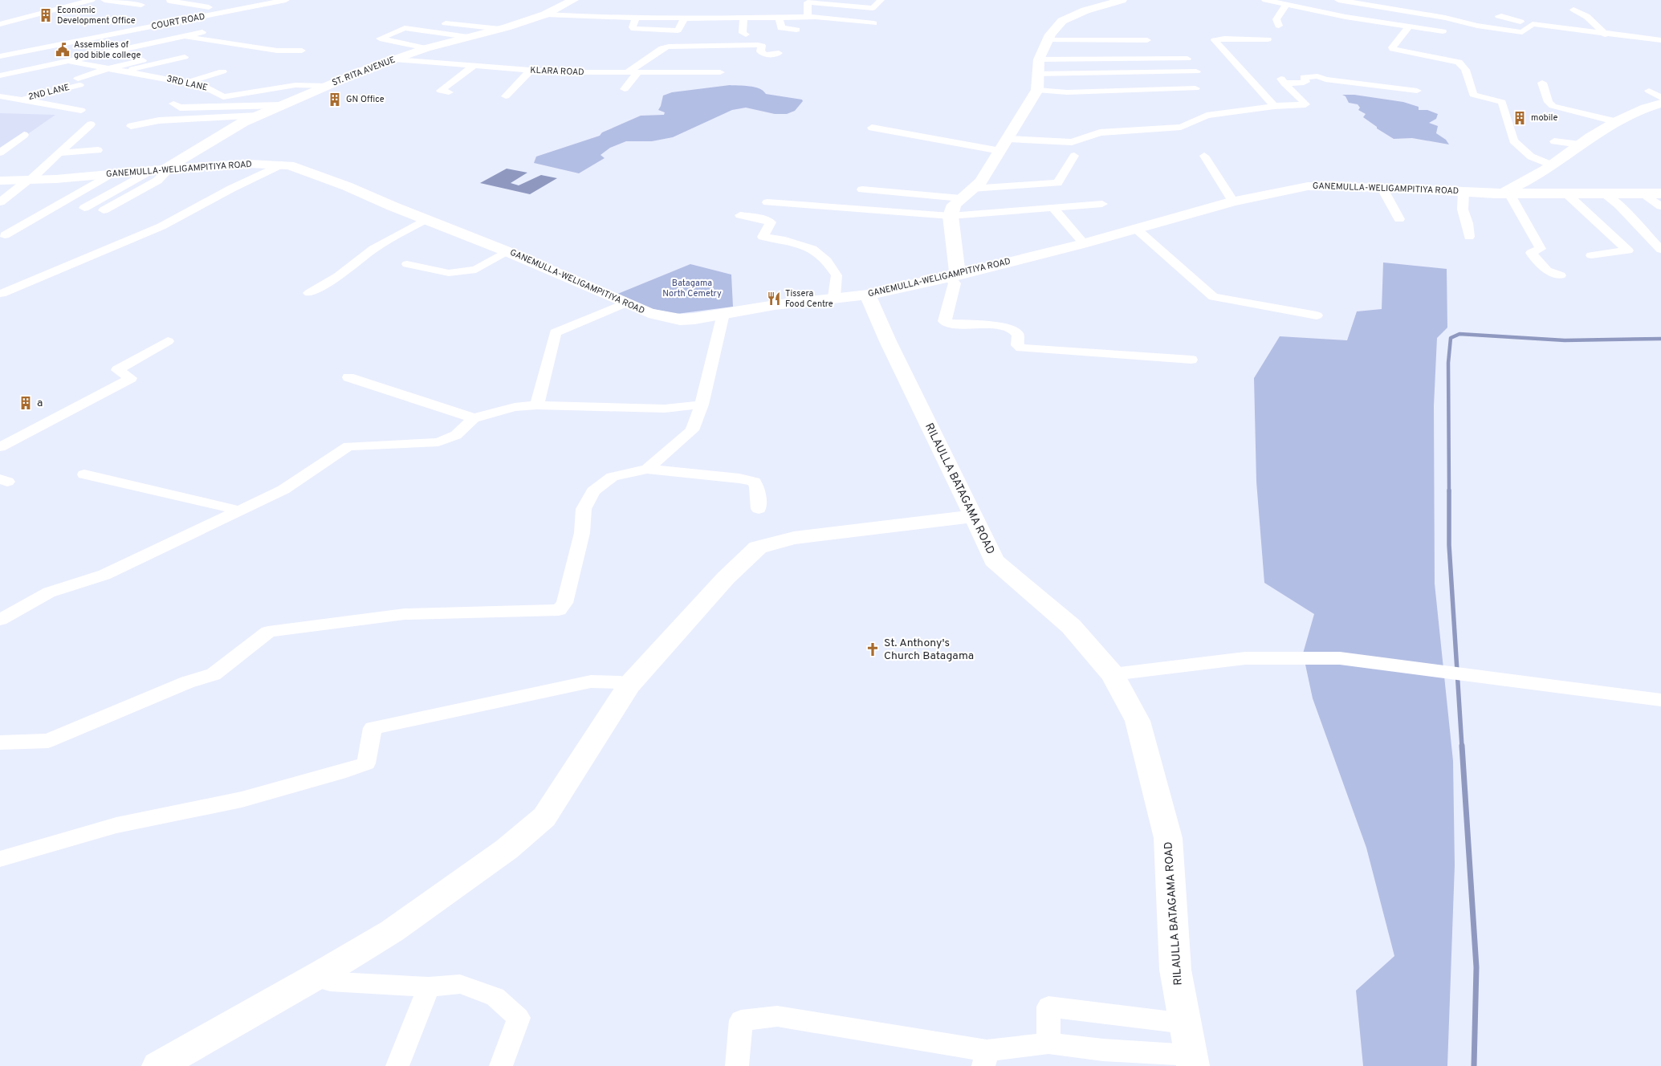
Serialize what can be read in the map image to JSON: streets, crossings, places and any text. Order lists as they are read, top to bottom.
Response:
{
  "streets": {
    "street": [
      "COURT ROAD",
      "ST. RITA AVENUE",
      "KLARA ROAD",
      "3RD LANE",
      "2ND LANE",
      "GANEMULLA-WELIGAMPITIYA ROAD",
      "RILAULLA BATAGAMA ROAD"
    ]
  },
  "crossings": [
    ["ST. RITA AVENUE", "KLARA ROAD"],
    ["ST. RITA AVENUE", "3RD LANE"],
    ["ST. RITA AVENUE", "GANEMULLA-WELIGAMPITIYA ROAD"],
    ["3RD LANE", "2ND LANE"],
    ["GANEMULLA-WELIGAMPITIYA ROAD", "RILAULLA BATAGAMA ROAD"]
  ],
  "parks": ["Batagama North Cemetry"],
  "places": {
    "building": [
      "Economic Development Office",
      "GN Office",
      "mobile",
      "a"
    ],
    "public building": ["Assemblies of god bible college"],
    "restaurant": ["Tissera Food Centre"],
    "church": ["St. Anthony's Church Batagama"]
  }
}
